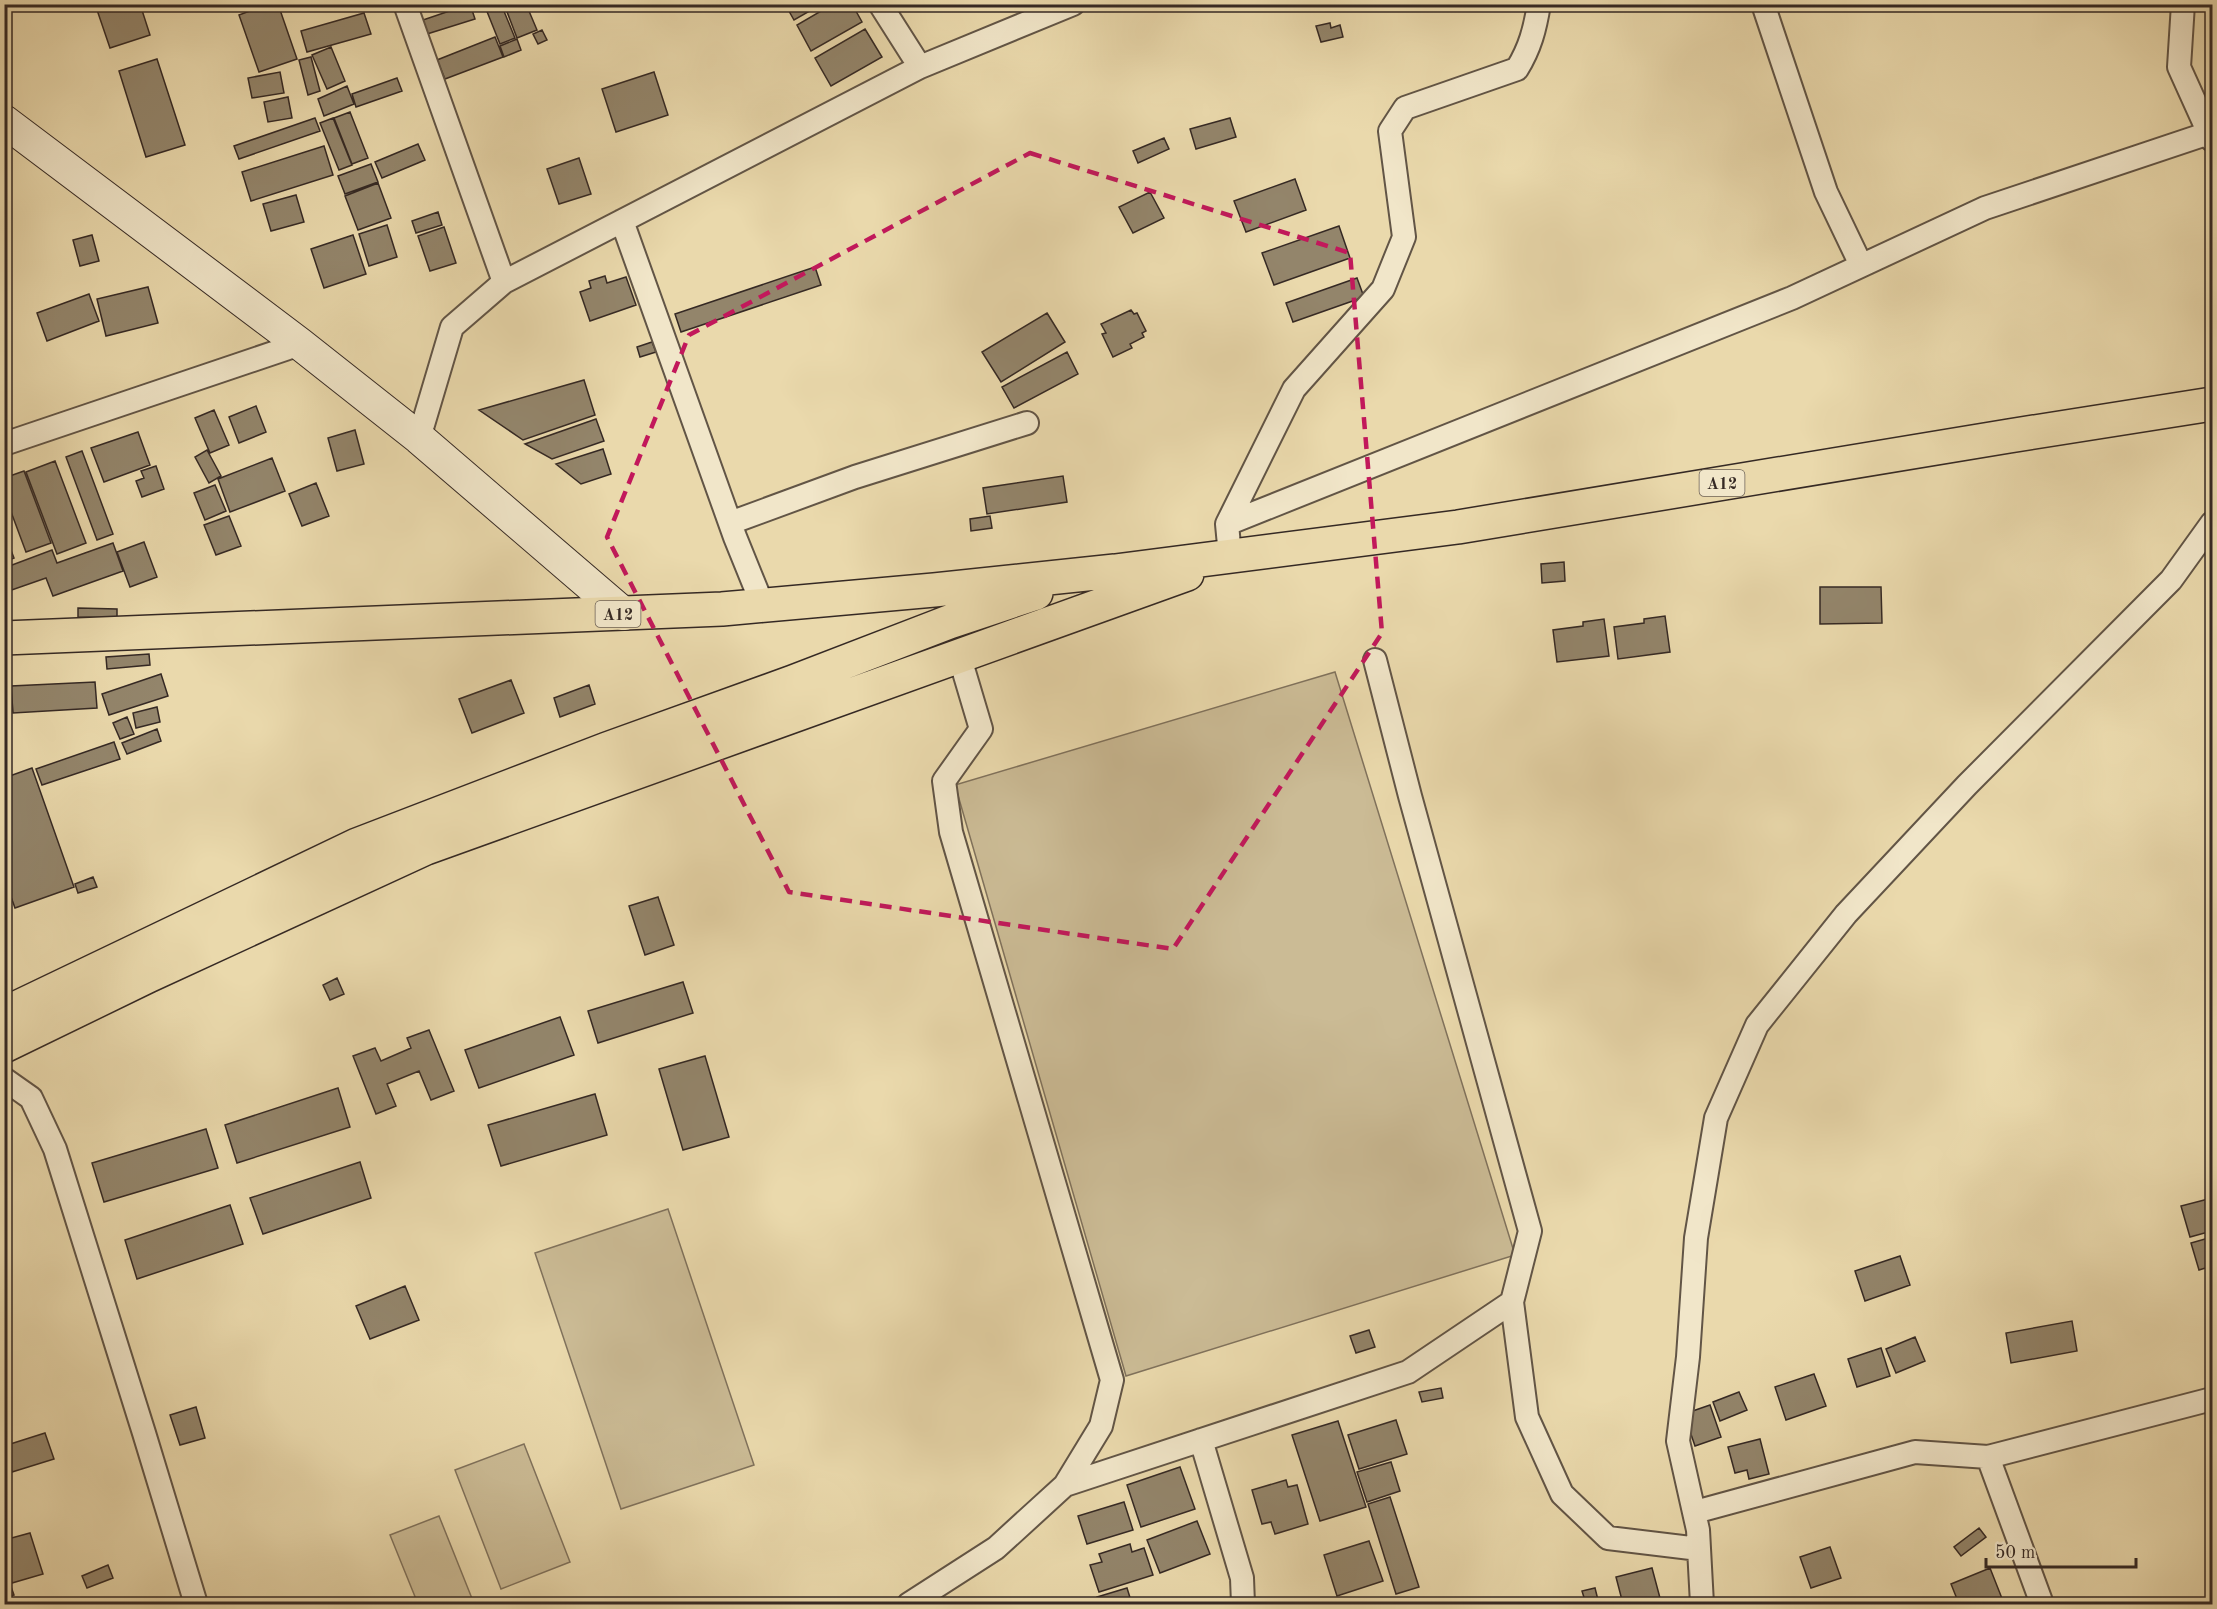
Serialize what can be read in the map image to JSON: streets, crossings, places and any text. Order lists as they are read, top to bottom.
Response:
{
  "streets": {
    "main road": ["A12"]
  },
  "scale_bar": "50 m"
}
